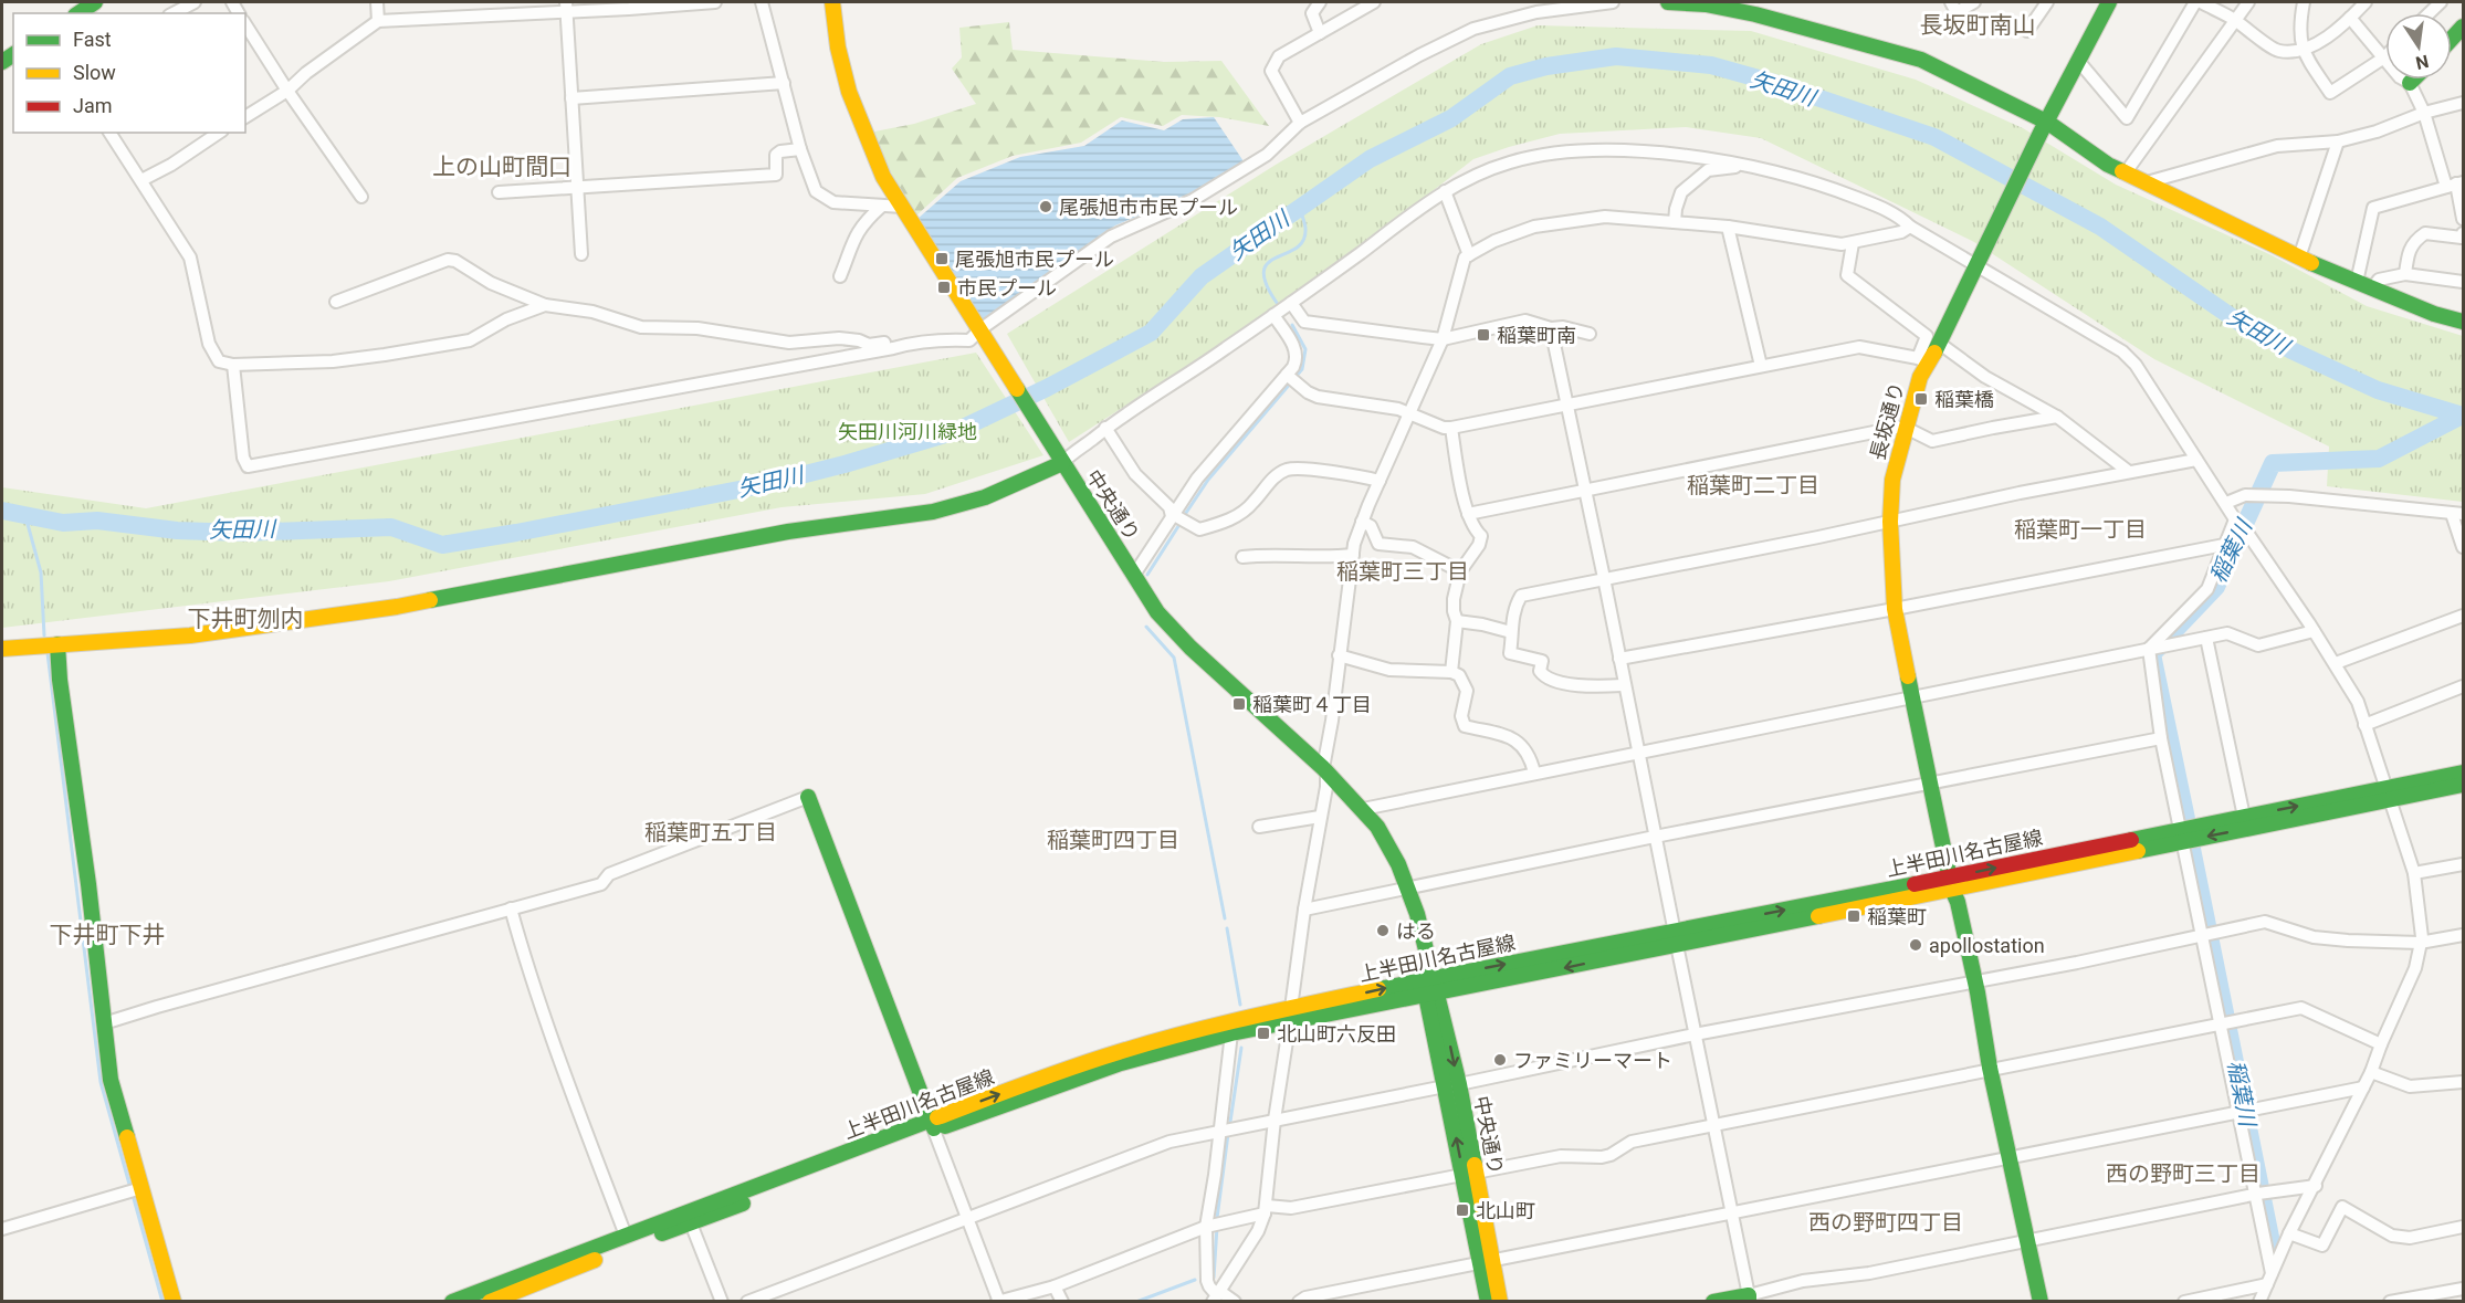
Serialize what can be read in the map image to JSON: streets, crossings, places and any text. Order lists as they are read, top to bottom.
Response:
{
  "streets": {
    "main road": ["長坂通り", "中央通り", "上半田川名古屋線"]
  },
  "crossings": [
    ["長坂通り", "上半田川名古屋線"],
    ["中央通り", "上半田川名古屋線"]
  ],
  "districts": [
    "長坂町南山",
    "上の山町間口",
    "稲葉町二丁目",
    "稲葉町一丁目",
    "稲葉町三丁目",
    "下井町刎内",
    "稲葉町五丁目",
    "稲葉町四丁目",
    "下井町下井",
    "西の野町三丁目",
    "西の野町四丁目"
  ],
  "water": ["矢田川", "稲葉川"],
  "parks": ["矢田川河川緑地"],
  "places": {
    "other": [
      "尾張旭市市民プール",
      "はる",
      "apollostation",
      "ファミリーマート"
    ],
    "transit": [
      "尾張旭市民プール",
      "市民プール",
      "稲葉町南",
      "稲葉橋",
      "稲葉町４丁目",
      "稲葉町",
      "北山町六反田",
      "北山町"
    ]
  },
  "legend": ["Fast", "Slow", "Jam"],
  "north": "bottom"
}
